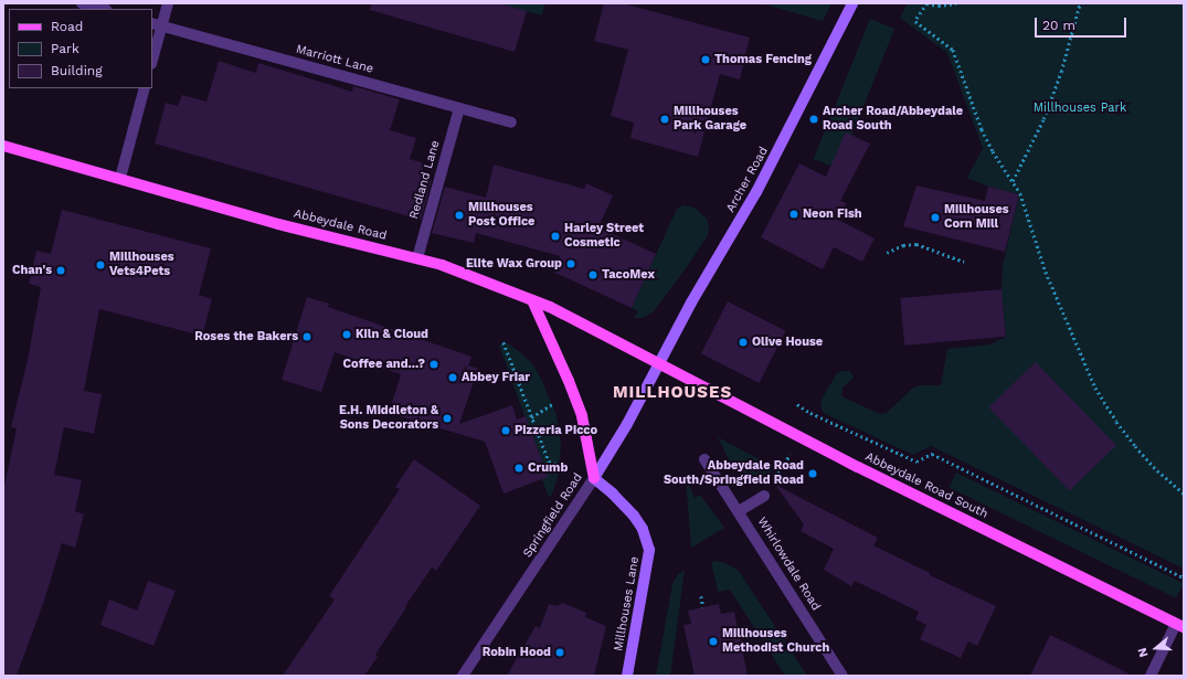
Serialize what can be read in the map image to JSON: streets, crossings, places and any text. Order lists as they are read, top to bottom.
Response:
{
  "streets": {
    "main road": ["Abbeydale Road", "Abbeydale Road South"],
    "street": [
      "Marriott Lane",
      "Redland Lane",
      "Archer Road",
      "Springfield Road",
      "Whirlowdale Road",
      "Millhouses Lane"
    ]
  },
  "crossings": [
    ["Marriott Lane", "Redland Lane"],
    ["Redland Lane", "Abbeydale Road"],
    ["Archer Road", "Abbeydale Road"],
    ["Archer Road", "Abbeydale Road South"],
    ["Archer Road", "Springfield Road"],
    ["Abbeydale Road", "Abbeydale Road South"],
    ["Abbeydale Road", "Springfield Road"],
    ["Abbeydale Road South", "Springfield Road"],
    ["Springfield Road", "Millhouses Lane"]
  ],
  "districts": ["MILLHOUSES"],
  "parks": ["Millhouses Park"],
  "places": [
    "Thomas Fencing",
    "Millhouses Park Garage",
    "Archer Road/Abbeydale Road South",
    "Neon Fish",
    "Millhouses Post Office",
    "Millhouses Corn Mill",
    "Harley Street Cosmetic",
    "Elite Wax Group",
    "Millhouses Vets4Pets",
    "Chan's",
    "TacoMex",
    "Kiln & Cloud",
    "Roses the Bakers",
    "Olive House",
    "Coffee and...?",
    "Abbey Friar",
    "E.H. Middleton & Sons Decorators",
    "Pizzeria Picco",
    "Crumb",
    "Abbeydale Road South/Springfield Road",
    "Millhouses Methodist Church",
    "Robin Hood"
  ],
  "legend": ["Road", "Park", "Building"],
  "scale_bar": "20 m",
  "north": "left"
}
